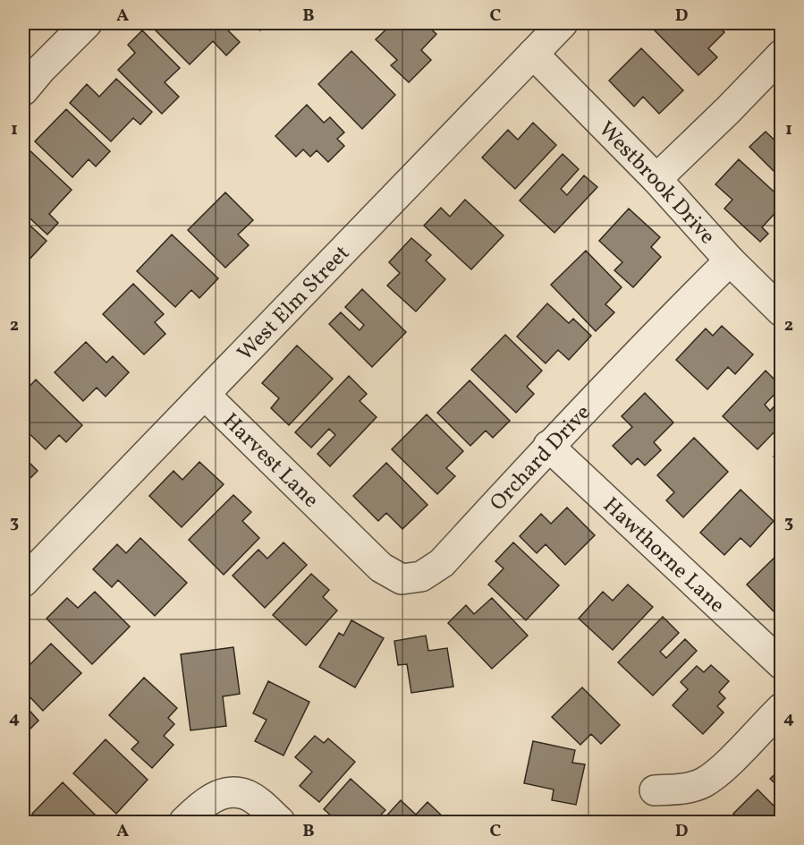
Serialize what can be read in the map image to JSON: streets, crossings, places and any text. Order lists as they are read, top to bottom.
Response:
{
  "streets": {
    "street": [
      "Westbrook Drive",
      "West Elm Street",
      "Orchard Drive",
      "Harvest Lane",
      "Hawthorne Lane"
    ]
  },
  "crossings": [
    ["Westbrook Drive", "West Elm Street"],
    ["Westbrook Drive", "Orchard Drive"],
    ["West Elm Street", "Harvest Lane"],
    ["Orchard Drive", "Harvest Lane"],
    ["Orchard Drive", "Hawthorne Lane"]
  ],
  "grid": {
    "columns": [
      "A",
      "B",
      "C",
      "D"
    ],
    "rows": [
      "1",
      "2",
      "3",
      "4"
    ]
  }
}
